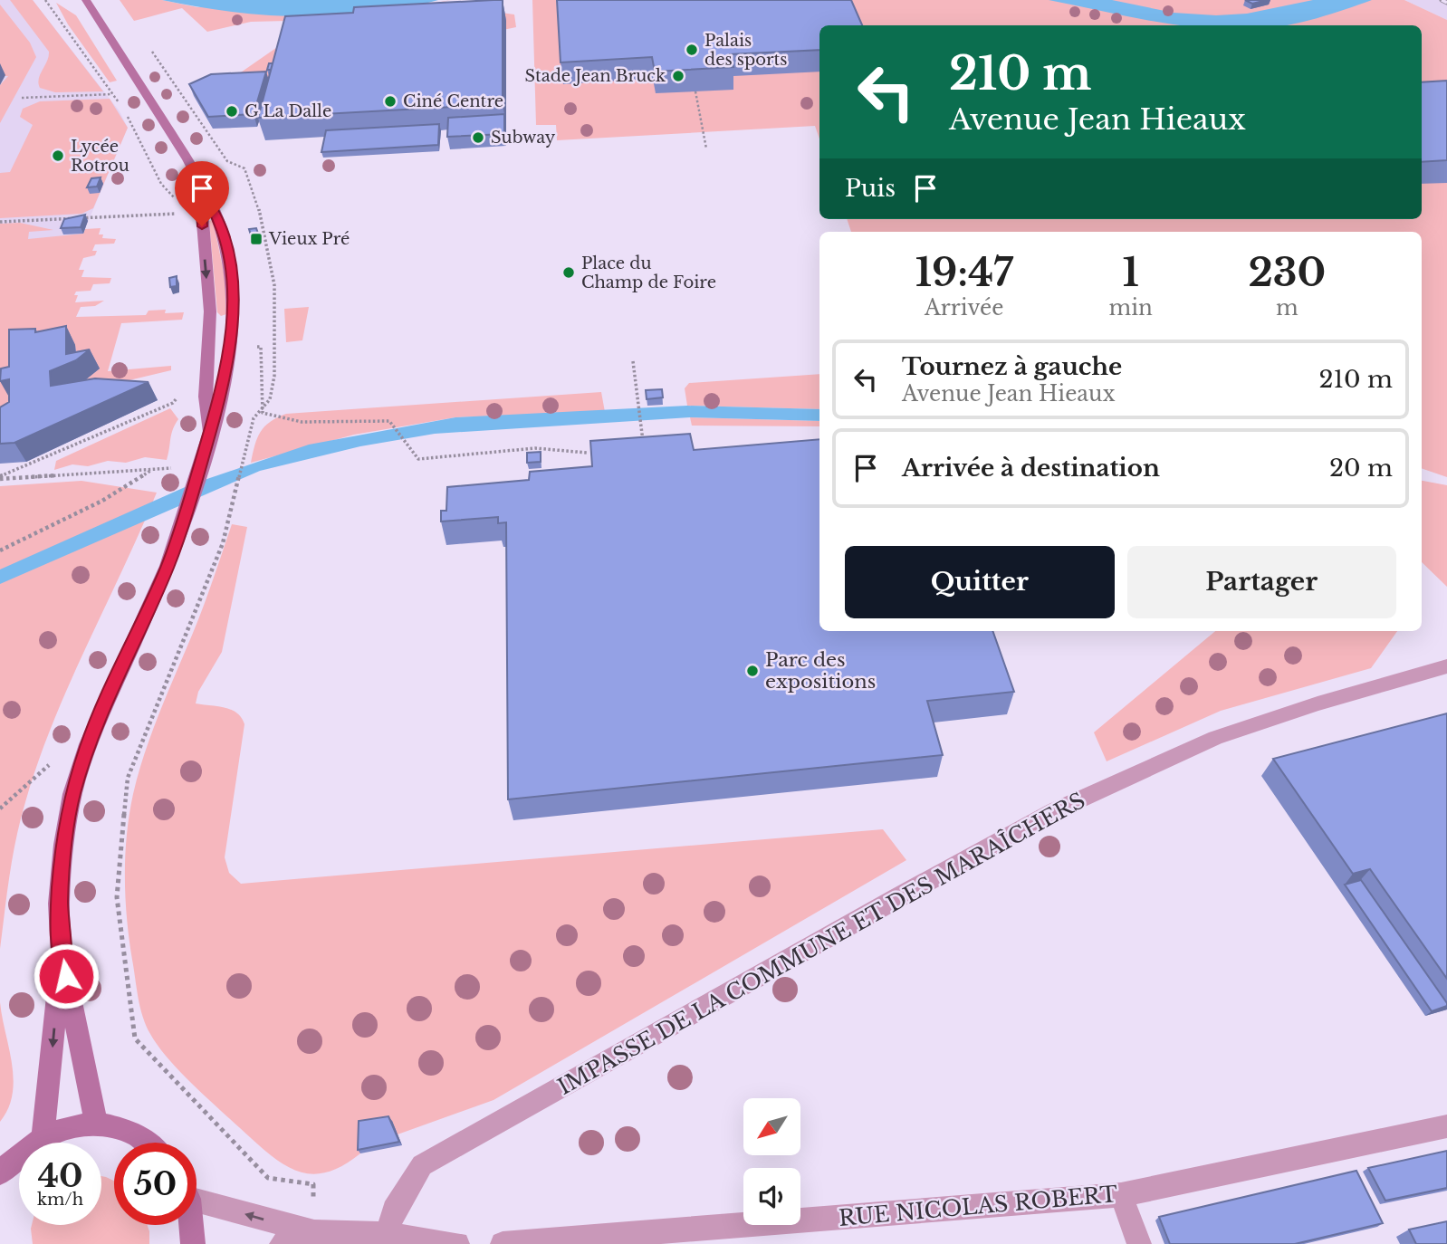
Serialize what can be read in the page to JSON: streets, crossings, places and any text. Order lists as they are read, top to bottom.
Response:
{
  "streets": {
    "street": ["IMPASSE DE LA COMMUNE ET DES MARAÎCHERS", "RUE NICOLAS ROBERT"]
  },
  "places": {
    "other": [
      "Palais des sports",
      "Stade Jean Bruck",
      "Ciné Centre",
      "G La Dalle",
      "Subway",
      "Lycée Rotrou",
      "Place du Champ de Foire",
      "Parc des expositions"
    ],
    "transit": ["Vieux Pré"]
  },
  "north": "bottom left",
  "page": {
    "turn": ["210 m", "Avenue Jean Hieaux"],
    "then": "Puis",
    "eta": [
      "19:47",
      "Arrivée",
      "1",
      "min",
      "230",
      "m"
    ],
    "list": [
      {
        "name": "Tournez à gauche",
        "note": "Avenue Jean Hieaux",
        "value": "210 m"
      },
      {
        "name": "Arrivée à destination",
        "value": "20 m"
      }
    ],
    "buttons": ["Quitter", "Partager"],
    "speed": "40 km/h",
    "limit": "50"
  }
}
